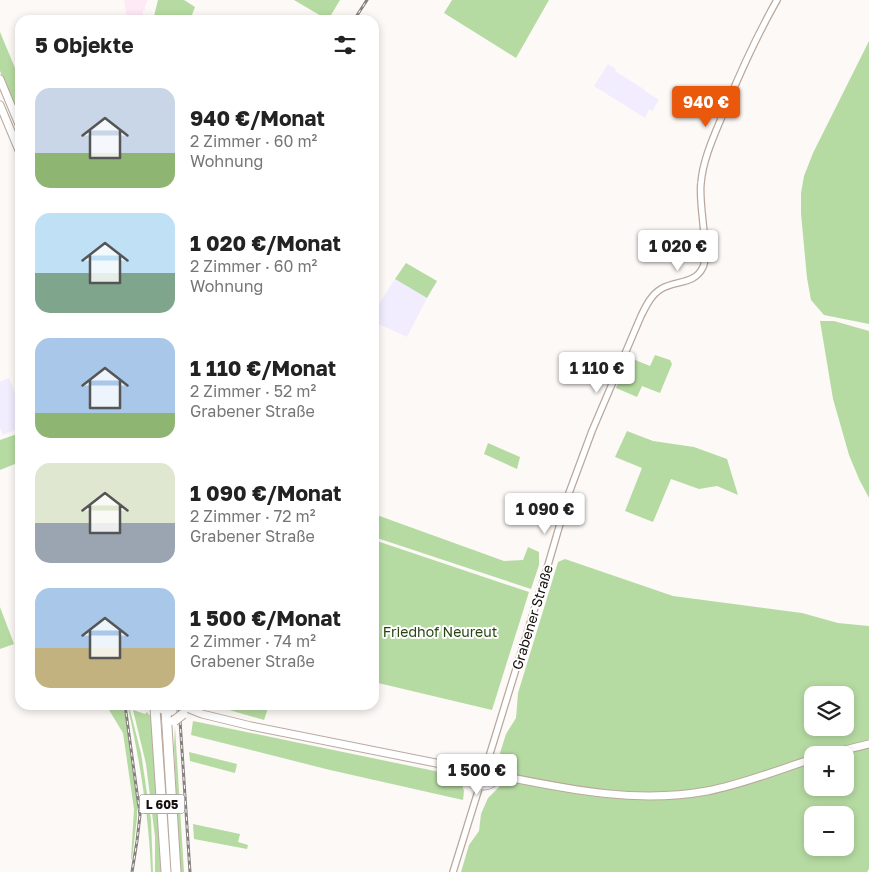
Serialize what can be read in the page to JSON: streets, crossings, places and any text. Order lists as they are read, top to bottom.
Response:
{
  "streets": {
    "highway": ["L 605"],
    "street": ["Grabener Straße"]
  },
  "parks": ["Friedhof Neureut"],
  "page": {
    "heading": "5 Objekte",
    "list": [
      {
        "name": "940 €/Monat",
        "note": "2 Zimmer · 60 m² · Wohnung"
      },
      {
        "name": "1 020 €/Monat",
        "note": "2 Zimmer · 60 m² · Wohnung"
      },
      {
        "name": "1 110 €/Monat",
        "note": "2 Zimmer · 52 m² · Grabener Straße"
      },
      {
        "name": "1 090 €/Monat",
        "note": "2 Zimmer · 72 m² · Grabener Straße"
      },
      {
        "name": "1 500 €/Monat",
        "note": "2 Zimmer · 74 m² · Grabener Straße"
      }
    ],
    "price": [
      "940 €",
      "1 020 €",
      "1 110 €",
      "1 090 €",
      "1 500 €"
    ],
    "map_buttons": ["+", "−"]
  }
}
